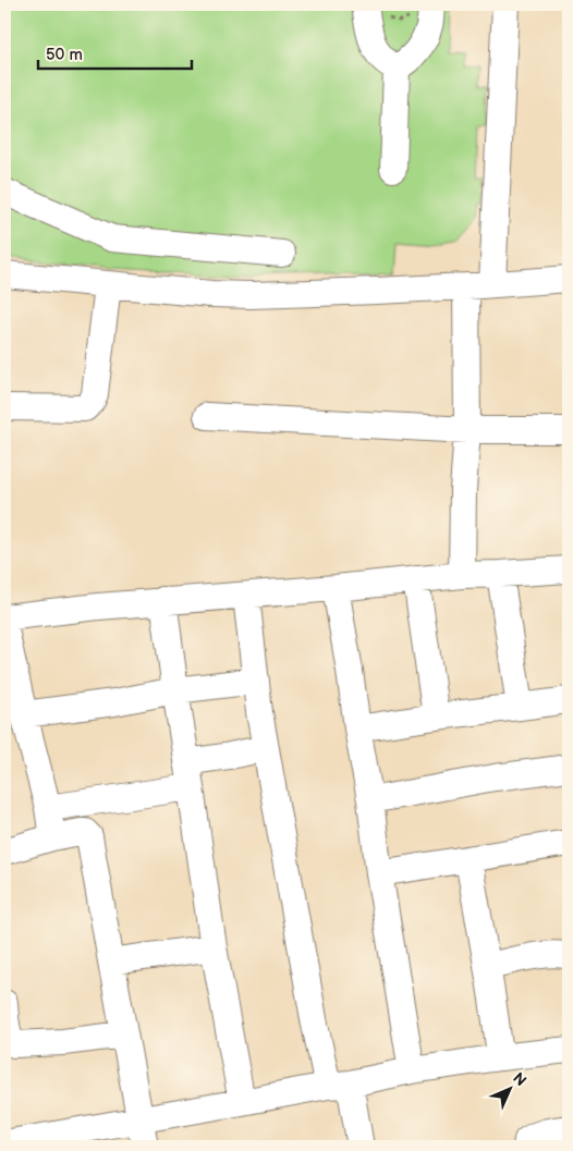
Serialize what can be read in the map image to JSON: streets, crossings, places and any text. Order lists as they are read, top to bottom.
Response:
{
  "scale_bar": "50 m",
  "north": "top right"
}
